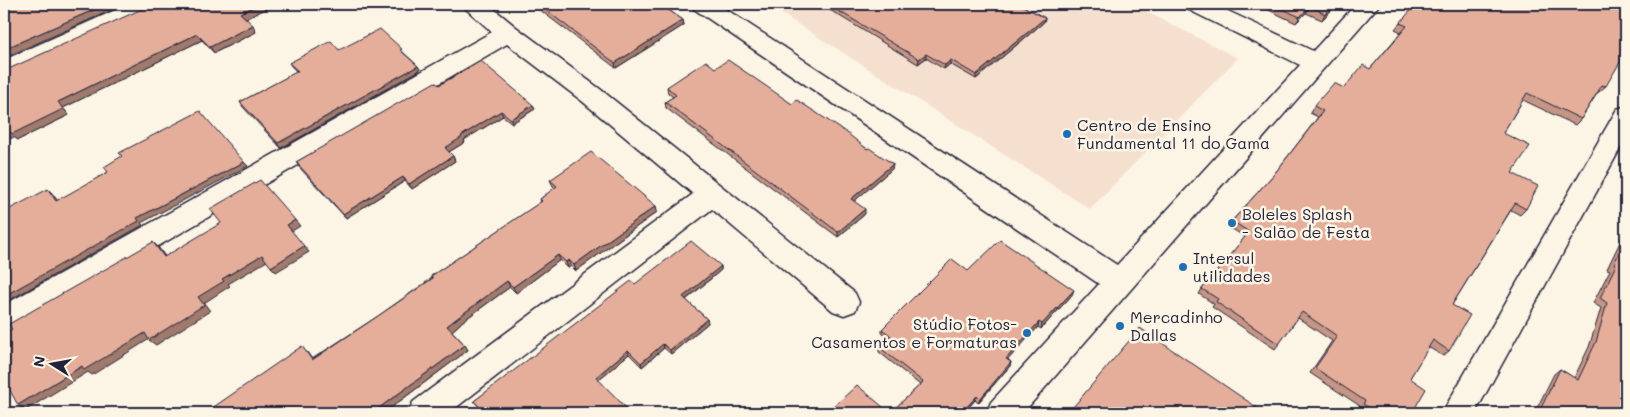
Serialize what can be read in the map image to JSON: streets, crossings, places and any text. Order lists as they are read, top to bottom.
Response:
{
  "places": [
    "Centro de Ensino Fundamental 11 do Gama",
    "Boleles Splash - Salão de Festa",
    "Intersul utilidades",
    "Mercadinho Dallas",
    "Stúdio Fotos- Casamentos e Formaturas"
  ],
  "north": "left"
}
